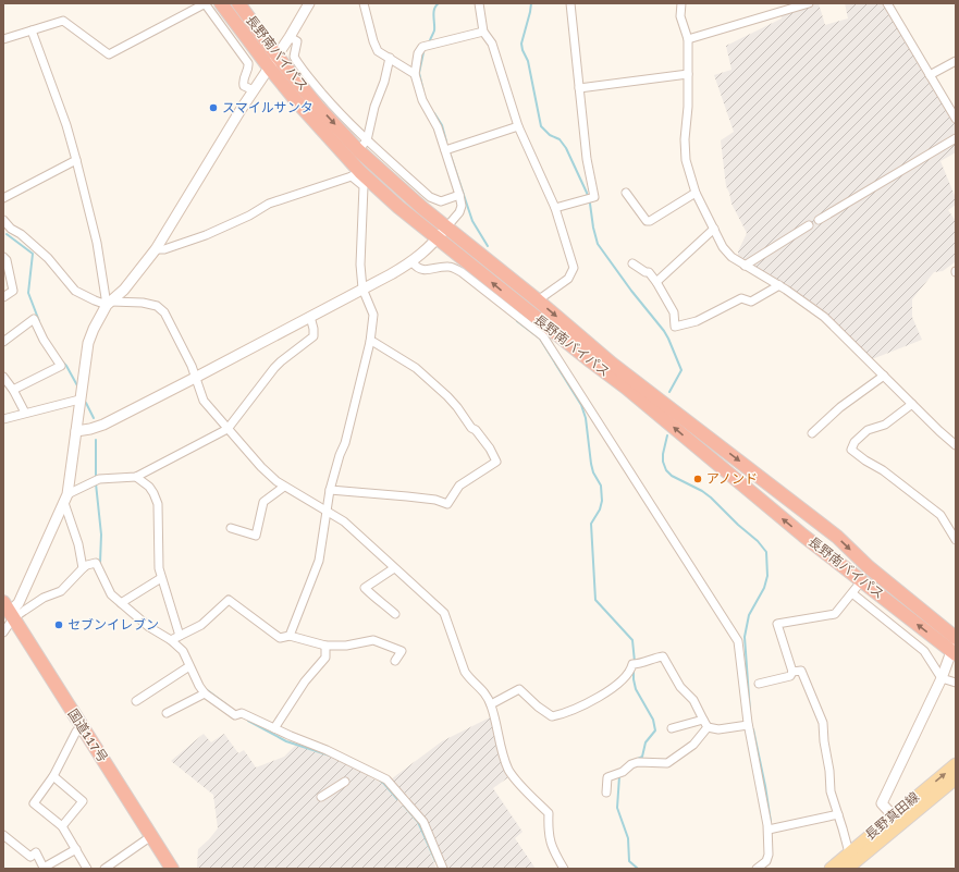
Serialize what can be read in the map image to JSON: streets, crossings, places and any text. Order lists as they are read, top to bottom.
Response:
{
  "streets": {
    "highway": ["長野南バイパス", "国道117号"],
    "main road": ["長野真田線"]
  },
  "places": ["スマイルサンタ", "アノンド", "セブンイレブン"]
}
